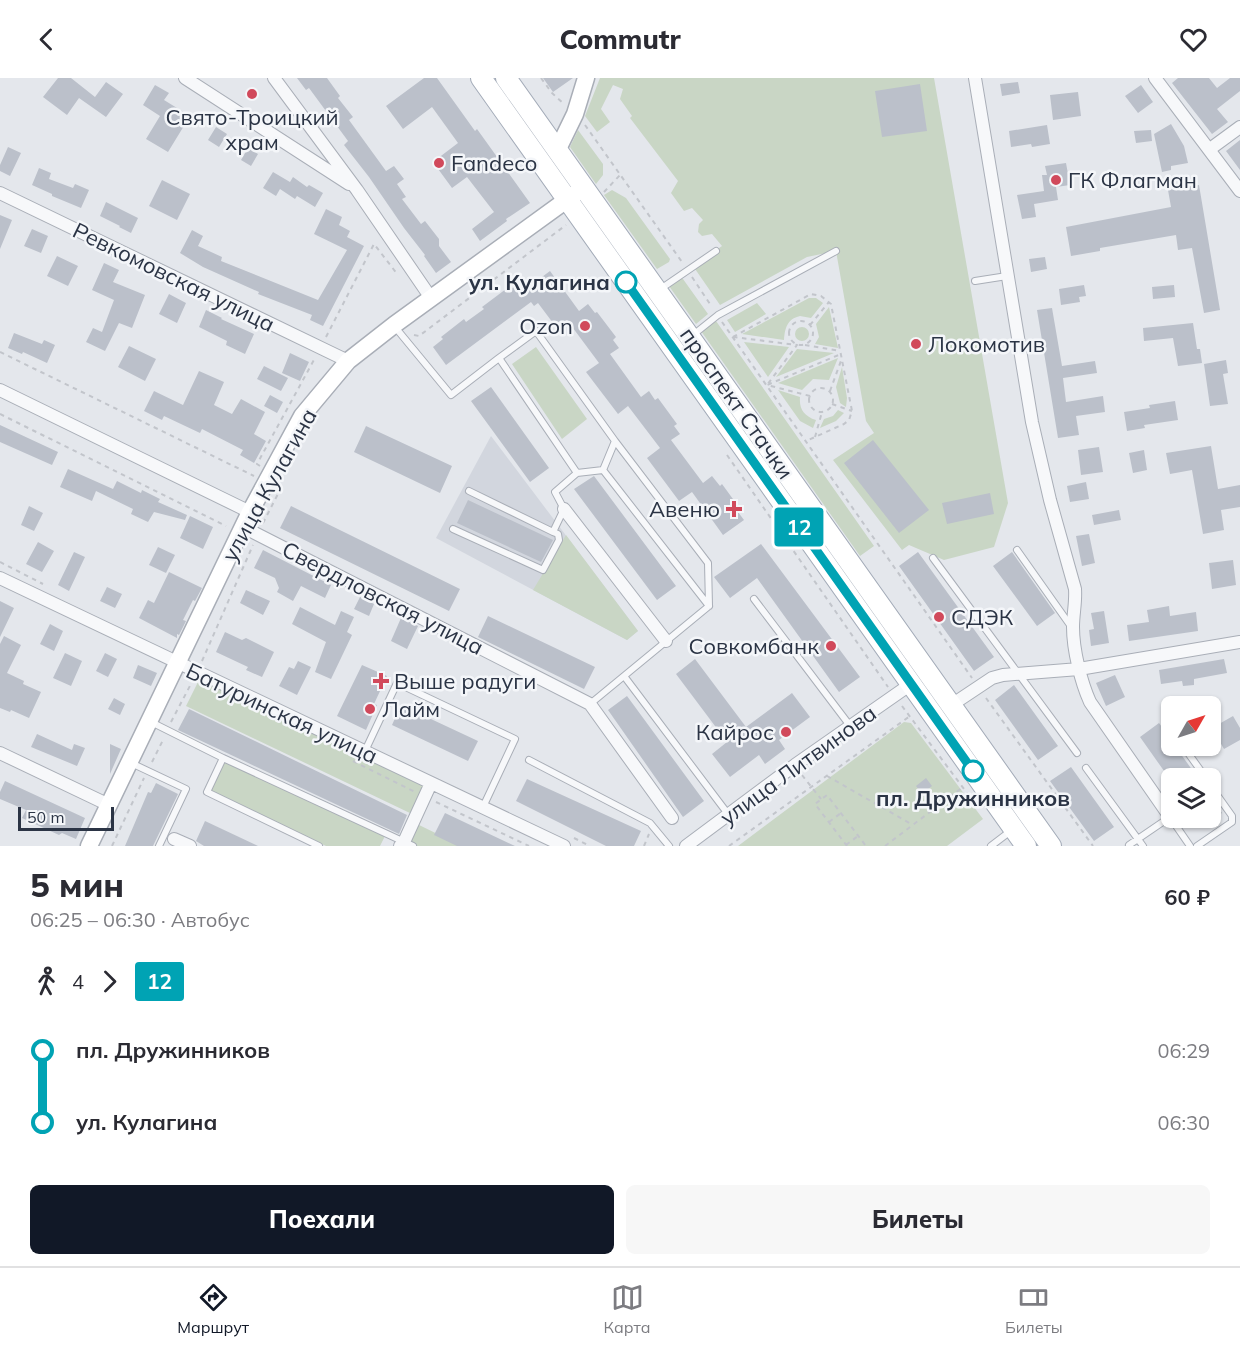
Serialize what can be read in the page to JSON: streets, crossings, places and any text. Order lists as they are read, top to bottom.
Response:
{
  "streets": {
    "main road": ["проспект Стачки"],
    "street": [
      "Ревкомовская улица",
      "улица Кулагина",
      "Свердловская улица",
      "Батуринская улица",
      "улица Литвинова"
    ]
  },
  "crossings": [
    ["Ревкомовская улица", "улица Кулагина"],
    ["проспект Стачки", "улица Кулагина"],
    ["проспект Стачки", "улица Литвинова"],
    ["улица Кулагина", "Свердловская улица"],
    ["улица Кулагина", "Батуринская улица"]
  ],
  "places": {
    "other": [
      "Свято-Троицкий храм",
      "Fandeco",
      "ГК Флагман",
      "ул. Кулагина",
      "Ozon",
      "Локомотив",
      "СДЭК",
      "Совкомбанк",
      "Лайм",
      "Кайрос",
      "пл. Дружинников"
    ],
    "health": ["Авеню", "Выше радуги"]
  },
  "lines": ["bus line 12"],
  "scale_bar": "50 m",
  "north": "top right",
  "page": {
    "header": "Commutr",
    "on_map": "12",
    "scale": "50 m",
    "heading": ["5 мин", "06:25 – 06:30 · Автобус", "60 ₽"],
    "legs": ["4", "12"],
    "list": [
      {
        "name": "пл. Дружинников",
        "value": "06:29"
      },
      {
        "name": "ул. Кулагина",
        "value": "06:30"
      }
    ],
    "buttons": ["Поехали", "Билеты"],
    "tabs": ["Маршрут", "Карта", "Билеты"]
  }
}
